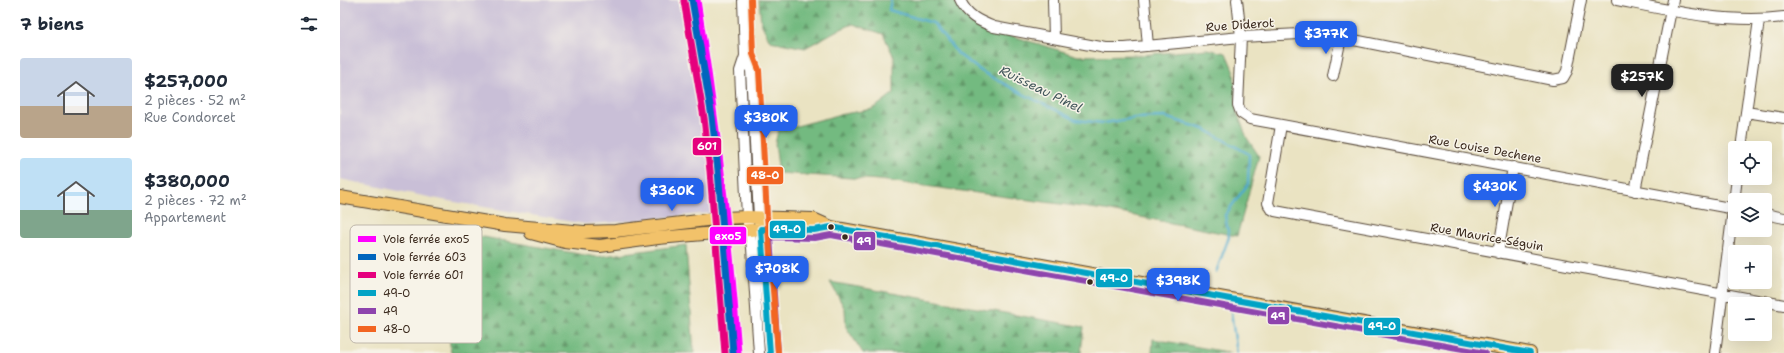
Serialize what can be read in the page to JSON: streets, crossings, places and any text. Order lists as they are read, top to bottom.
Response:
{
  "streets": {
    "street": ["Rue Diderot", "Rue Louise Dechene", "Rue Maurice-Séguin"]
  },
  "crossings": [
    ["Rue Diderot", "Rue Louise Dechene"],
    ["Rue Louise Dechene", "Rue Maurice-Séguin"]
  ],
  "water": ["Ruisseau Pinel"],
  "lines": [
    "rail line exo5",
    "rail line 603",
    "transit line 48-O",
    "rail line 601",
    "transit line 49-O",
    "transit line 49"
  ],
  "legend": [
    "Voie ferrée exo5",
    "Voie ferrée 603",
    "Voie ferrée 601",
    "49-O",
    "49",
    "48-O"
  ],
  "page": {
    "heading": "7 biens",
    "price": [
      "$377K",
      "$257K",
      "$380K",
      "$430K",
      "$360K",
      "$708K",
      "$398K"
    ],
    "list": [
      {
        "name": "$257,000",
        "note": "2 pièces · 52 m² · Rue Condorcet"
      },
      {
        "name": "$380,000",
        "note": "2 pièces · 72 m² · Appartement"
      }
    ],
    "map_buttons": ["+", "−"]
  }
}
